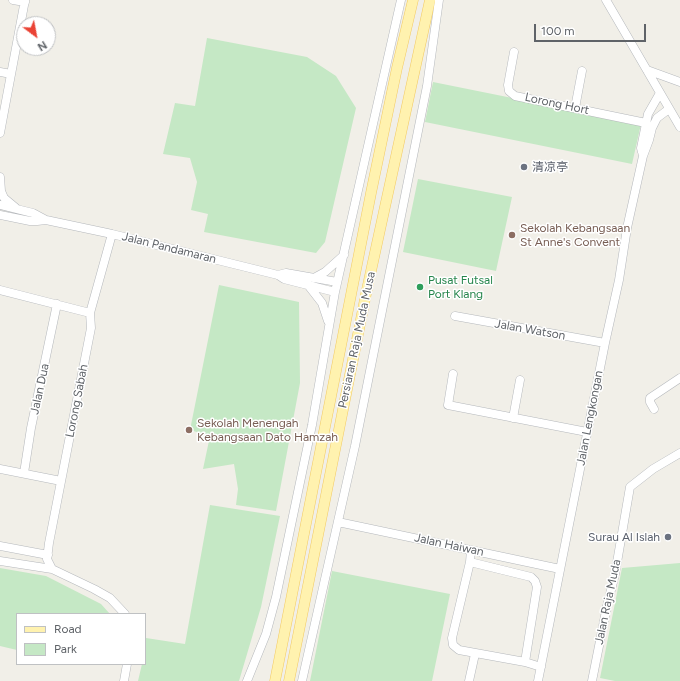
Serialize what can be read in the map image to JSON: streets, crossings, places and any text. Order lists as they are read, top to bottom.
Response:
{
  "streets": {
    "main road": ["Persiaran Raja Muda Musa"],
    "street": [
      "Lorong Hort",
      "Jalan Pandamaran",
      "Jalan Watson",
      "Jalan Dua",
      "Lorong Sabah",
      "Jalan Lengkongan",
      "Jalan Haiwan",
      "Jalan Raja Muda"
    ]
  },
  "crossings": [
    ["Lorong Hort", "Jalan Lengkongan"],
    ["Jalan Pandamaran", "Lorong Sabah"],
    ["Jalan Watson", "Jalan Lengkongan"],
    ["Jalan Lengkongan", "Jalan Haiwan"]
  ],
  "places": [
    "清凉亭",
    "Sekolah Kebangsaan St Anne's Convent",
    "Pusat Futsal Port Klang",
    "Sekolah Menengah Kebangsaan Dato Hamzah",
    "Surau Al Islah"
  ],
  "legend": ["Road", "Park"],
  "scale_bar": "100 m",
  "north": "bottom right"
}
